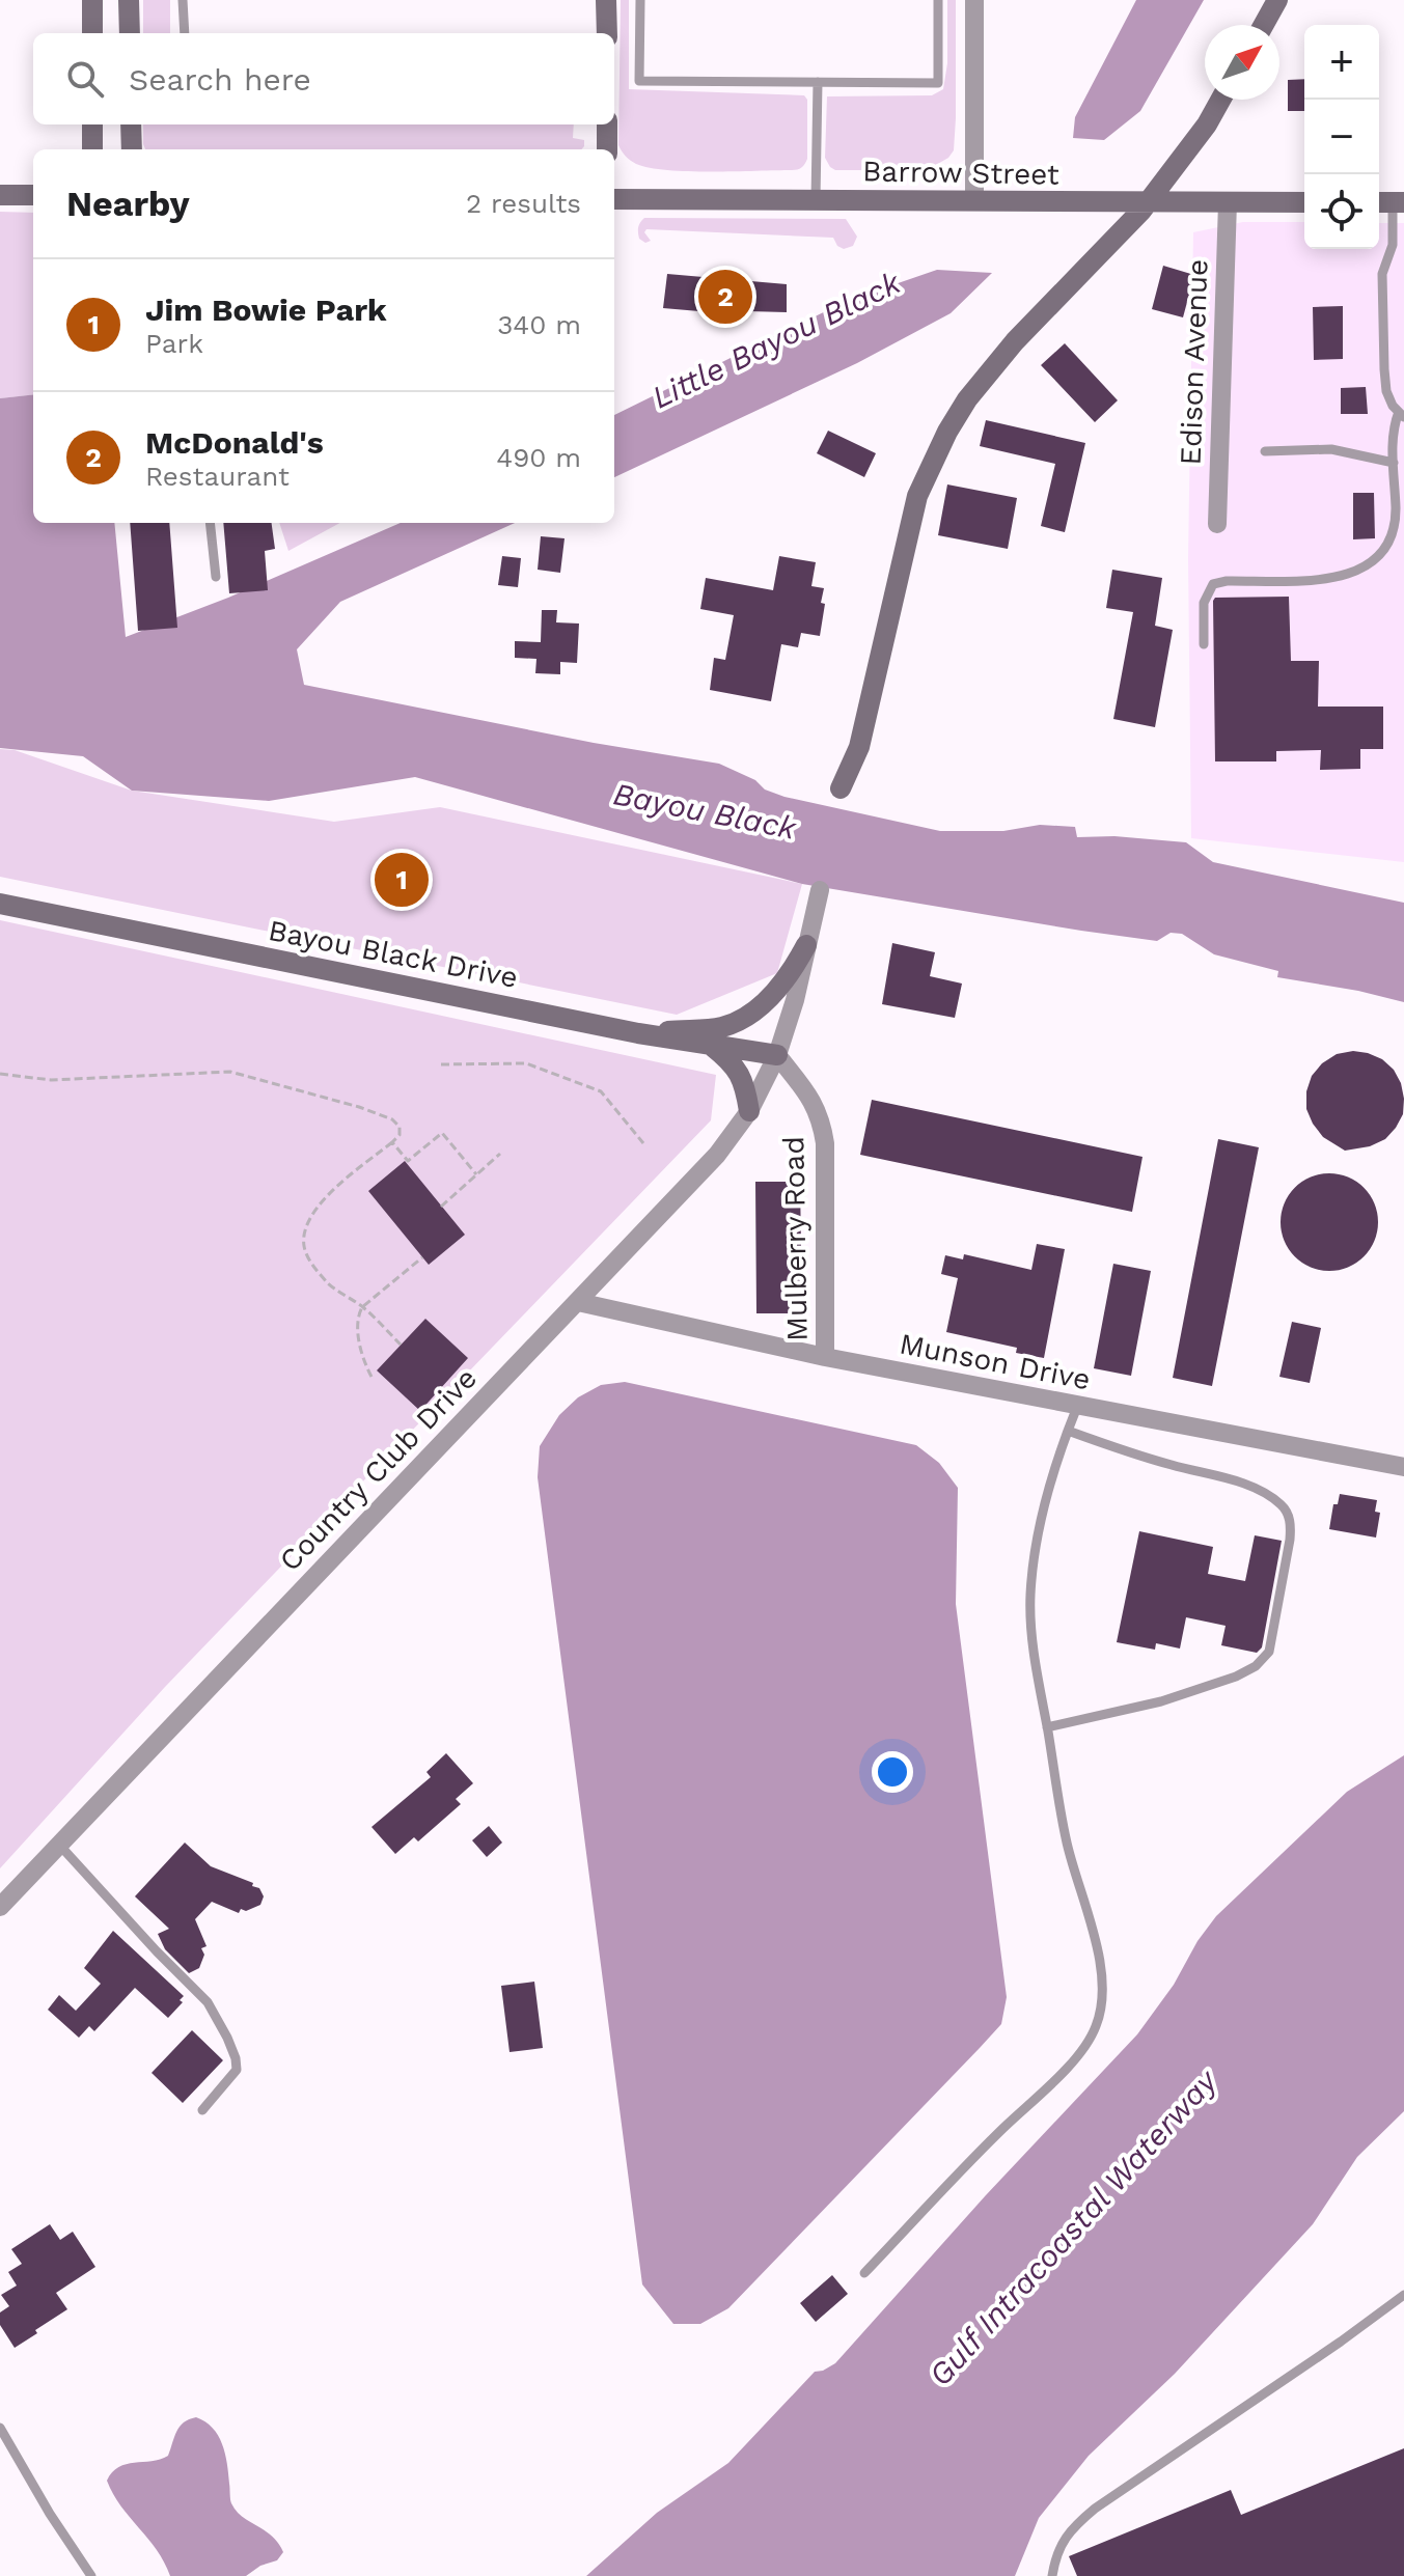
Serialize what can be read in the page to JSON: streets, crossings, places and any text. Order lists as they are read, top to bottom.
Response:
{
  "streets": {
    "street": [
      "Barrow Street",
      "Edison Avenue",
      "Bayou Black Drive",
      "Mulberry Road",
      "Munson Drive",
      "Country Club Drive"
    ]
  },
  "crossings": [
    ["Barrow Street", "Edison Avenue"],
    ["Bayou Black Drive", "Mulberry Road"],
    ["Bayou Black Drive", "Country Club Drive"],
    ["Mulberry Road", "Munson Drive"],
    ["Mulberry Road", "Country Club Drive"],
    ["Munson Drive", "Country Club Drive"]
  ],
  "water": ["Little Bayou Black", "Bayou Black", "Gulf Intracoastal Waterway"],
  "north": "top right",
  "page": {
    "map_buttons": ["+", "−"],
    "search": "Search here",
    "heading": ["Nearby", "2 results"],
    "list": [
      {
        "mark": "1",
        "name": "Jim Bowie Park",
        "note": "Park",
        "value": "340 m"
      },
      {
        "mark": "2",
        "name": "McDonald's",
        "note": "Restaurant",
        "value": "490 m"
      }
    ],
    "pins": ["2", "1"]
  }
}
